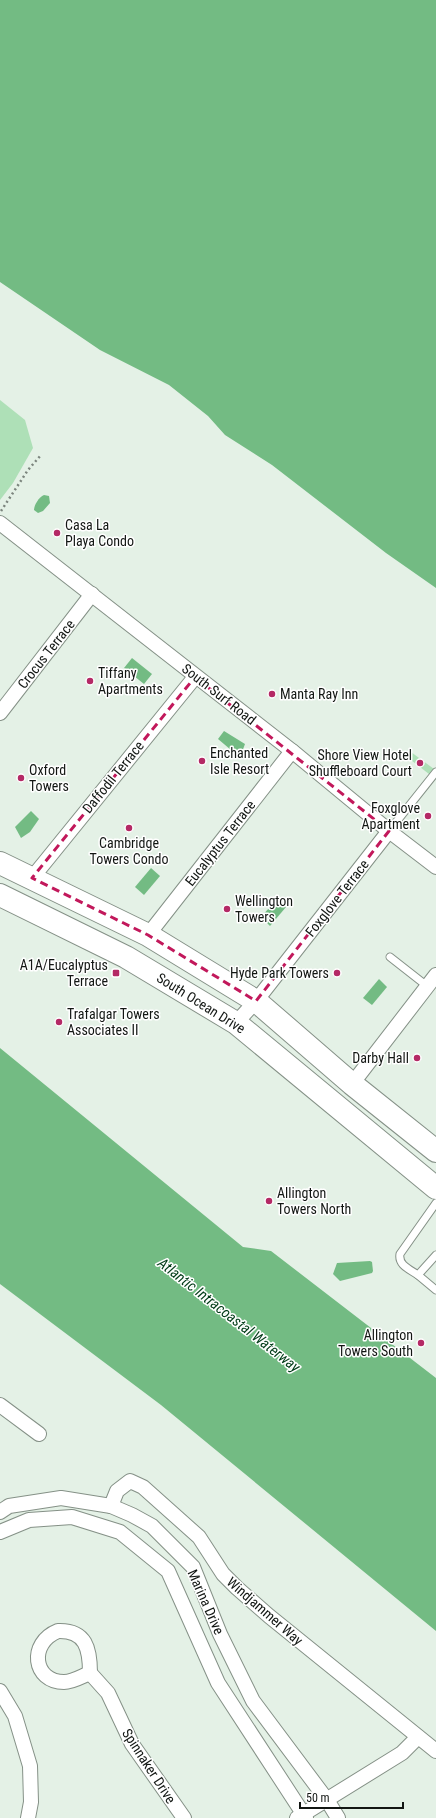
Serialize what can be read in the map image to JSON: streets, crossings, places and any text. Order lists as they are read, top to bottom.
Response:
{
  "streets": {
    "main road": ["South Ocean Drive"],
    "street": [
      "Crocus Terrace",
      "South Surf Road",
      "Daffodil Terrace",
      "Eucalyptus Terrace",
      "Foxglove Terrace",
      "Marina Drive",
      "Windjammer Way",
      "Spinnaker Drive"
    ]
  },
  "crossings": [
    ["Crocus Terrace", "South Surf Road"],
    ["South Surf Road", "Daffodil Terrace"],
    ["South Surf Road", "Eucalyptus Terrace"],
    ["South Surf Road", "Foxglove Terrace"],
    ["Foxglove Terrace", "South Ocean Drive"],
    ["Marina Drive", "Windjammer Way"]
  ],
  "water": ["Atlantic Intracoastal Waterway"],
  "places": {
    "other": [
      "Casa La Playa Condo",
      "Tiffany Apartments",
      "Manta Ray Inn",
      "Enchanted Isle Resort",
      "Shore View Hotel Shuffleboard Court",
      "Oxford Towers",
      "Foxglove Apartment",
      "Cambridge Towers Condo",
      "Wellington Towers",
      "Hyde Park Towers",
      "Trafalgar Towers Associates II",
      "Darby Hall",
      "Allington Towers North",
      "Allington Towers South"
    ],
    "transit": ["A1A/Eucalyptus Terrace"]
  },
  "scale_bar": "50 m"
}
